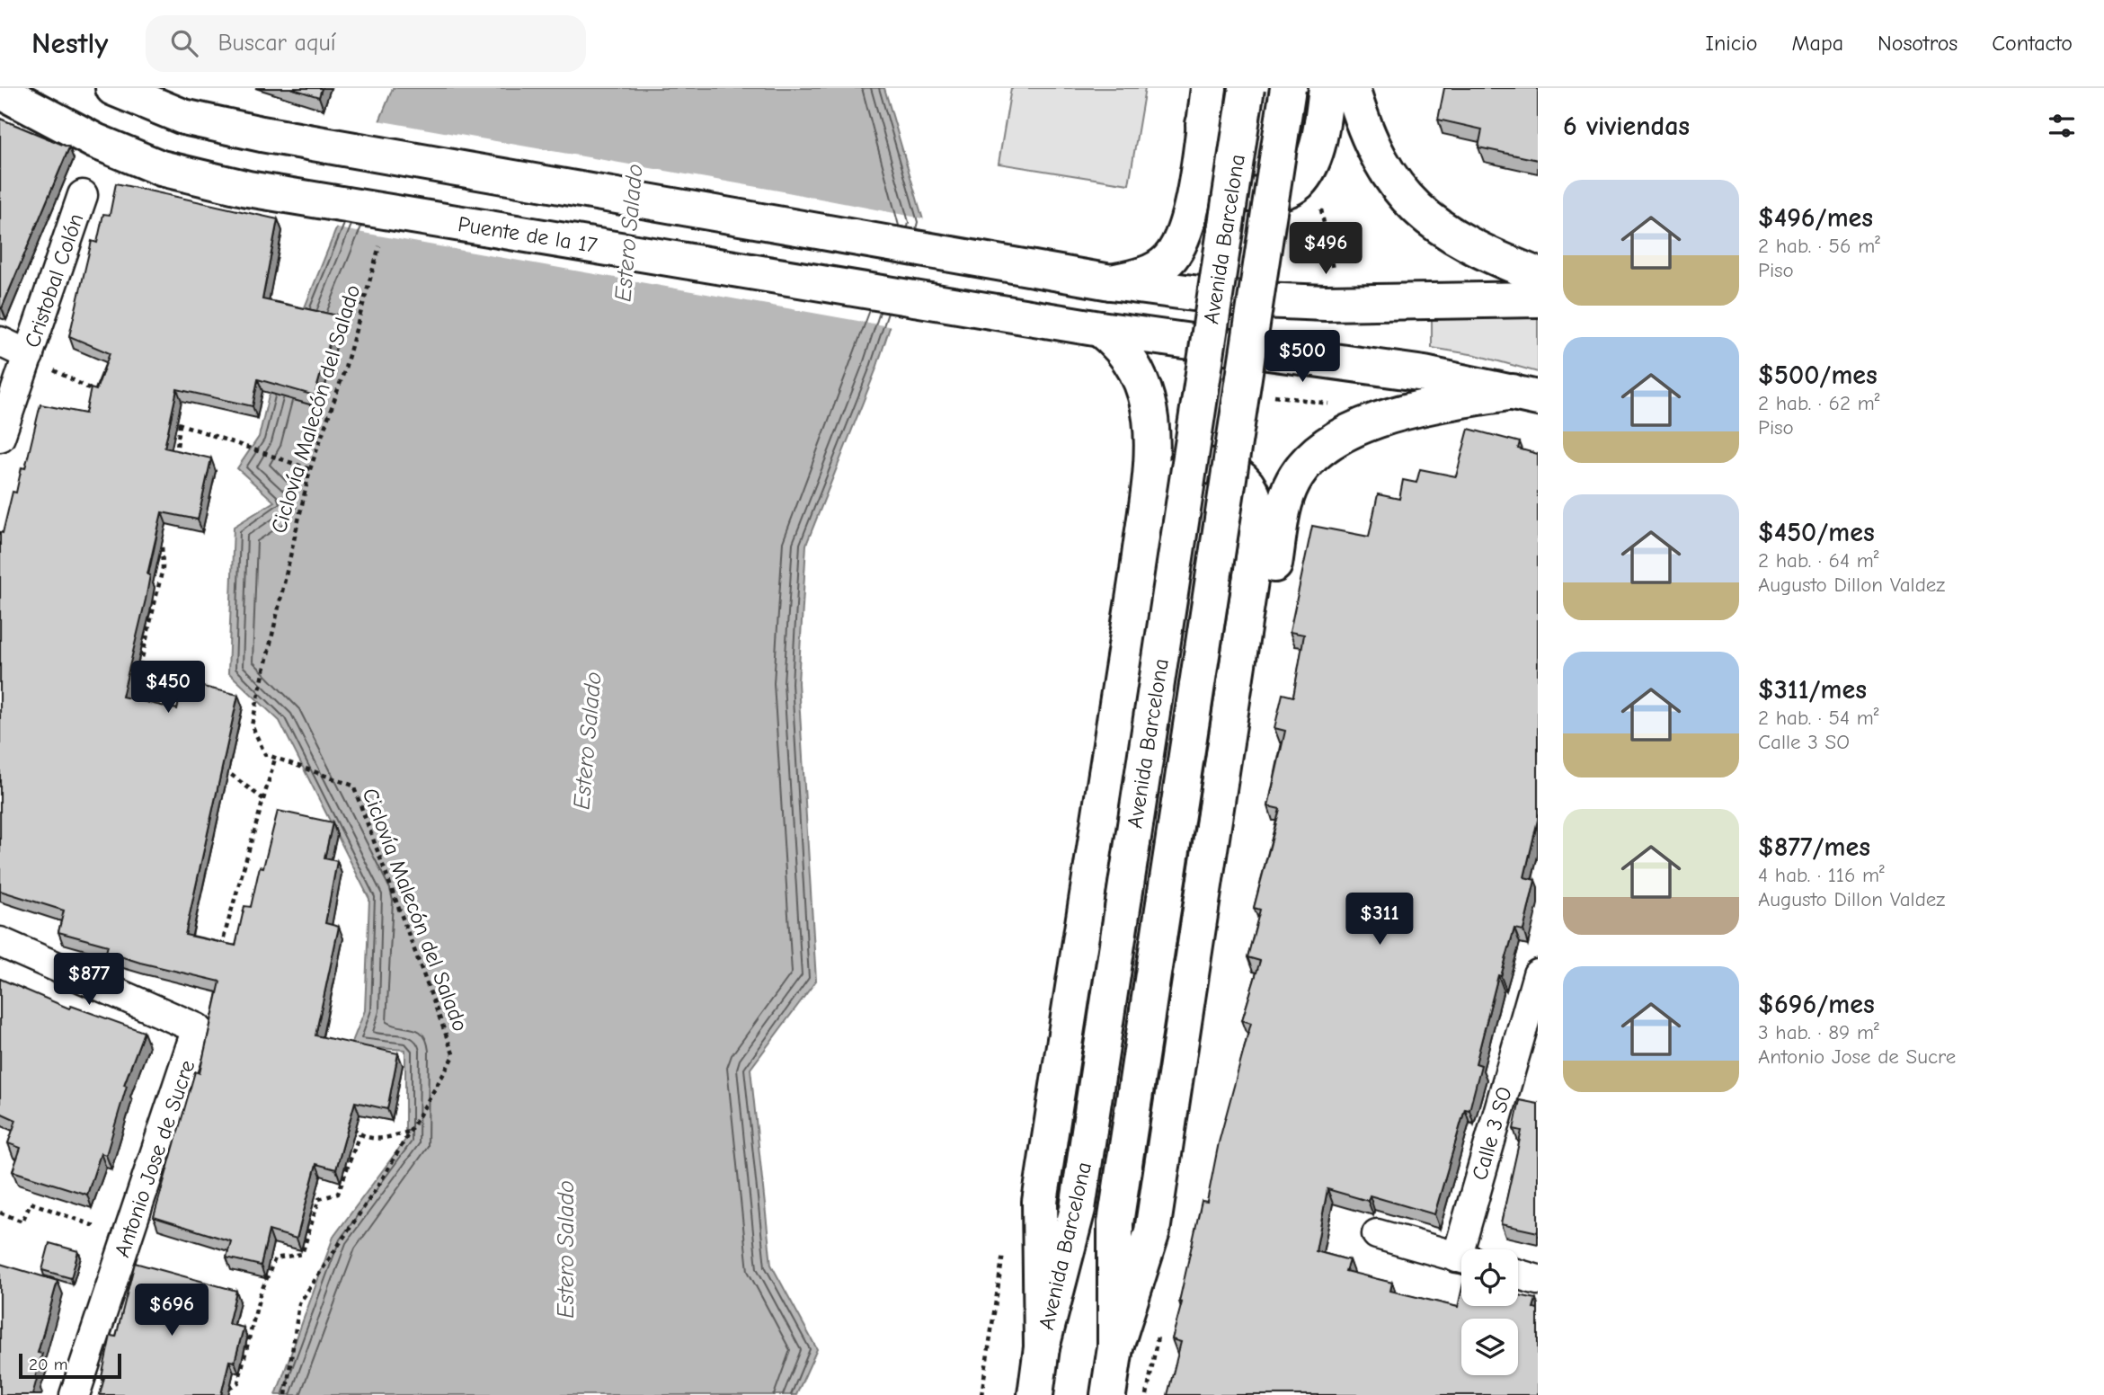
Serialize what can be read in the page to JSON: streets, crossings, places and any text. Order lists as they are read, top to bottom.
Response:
{
  "streets": {
    "main road": ["Puente de la 17", "Avenida Barcelona"],
    "street": ["Cristobal Colón", "Calle 3 SO", "Antonio Jose de Sucre"],
    "path": ["Ciclovía Malecón del Salado"]
  },
  "water": ["Estero Salado"],
  "scale_bar": "20 m",
  "page": {
    "header": "Nestly",
    "search": "Buscar aquí",
    "nav": [
      "Inicio",
      "Mapa",
      "Nosotros",
      "Contacto"
    ],
    "heading": "6 viviendas",
    "list": [
      {
        "name": "$496/mes",
        "note": "2 hab. · 56 m² · Piso"
      },
      {
        "name": "$500/mes",
        "note": "2 hab. · 62 m² · Piso"
      },
      {
        "name": "$450/mes",
        "note": "2 hab. · 64 m² · Augusto Dillon Valdez"
      },
      {
        "name": "$311/mes",
        "note": "2 hab. · 54 m² · Calle 3 SO"
      },
      {
        "name": "$877/mes",
        "note": "4 hab. · 116 m² · Augusto Dillon Valdez"
      },
      {
        "name": "$696/mes",
        "note": "3 hab. · 89 m² · Antonio Jose de Sucre"
      }
    ],
    "price": [
      "$496",
      "$500",
      "$450",
      "$311",
      "$877",
      "$696"
    ],
    "scale": "20 m"
  }
}
